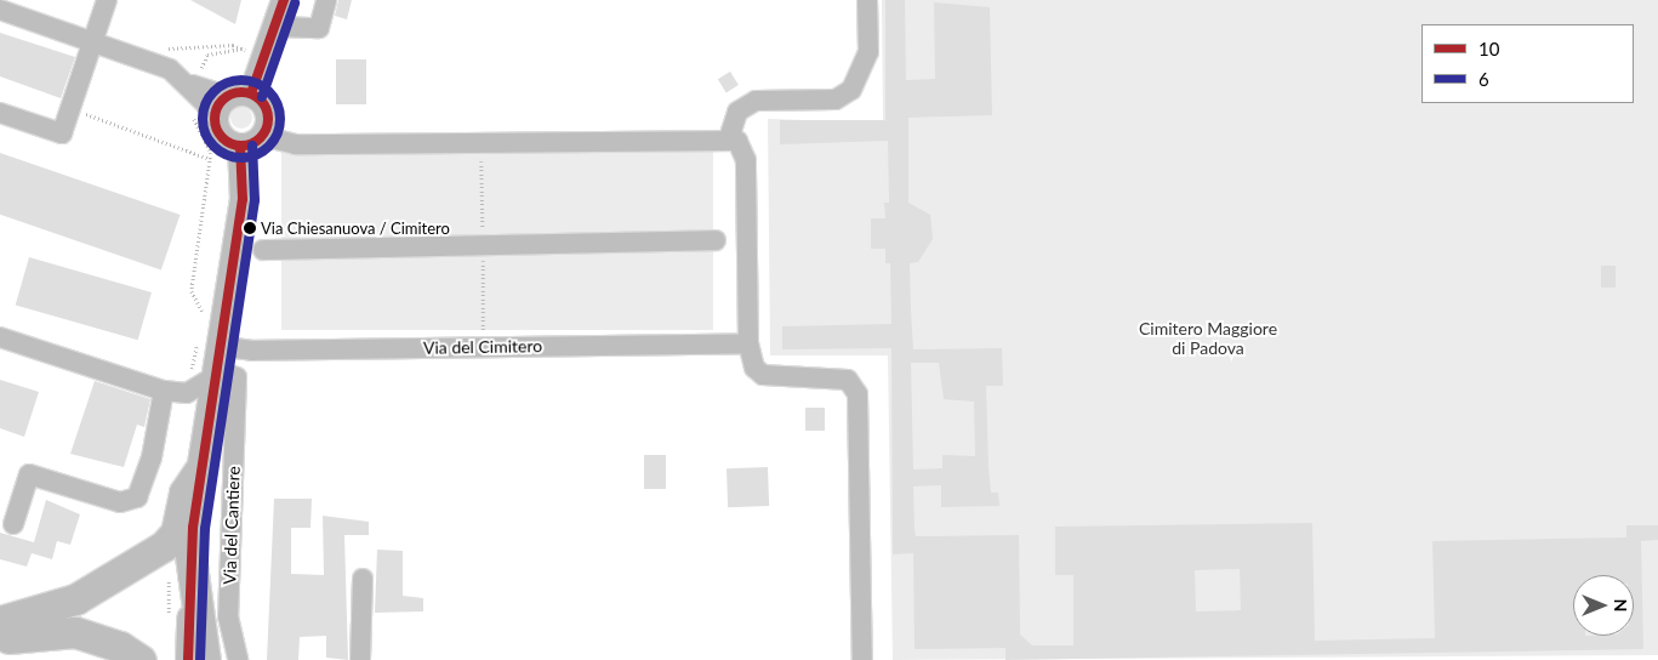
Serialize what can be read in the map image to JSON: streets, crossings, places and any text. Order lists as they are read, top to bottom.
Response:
{
  "streets": {
    "street": ["Via del Cimitero", "Via del Cantiere"]
  },
  "crossings": [
    ["Via del Cimitero", "Via del Cantiere"]
  ],
  "parks": ["Cimitero Maggiore di Padova"],
  "places": ["Via Chiesanuova / Cimitero"],
  "lines": ["transit line 10", "transit line 6"],
  "legend": ["10", "6"],
  "north": "right"
}
